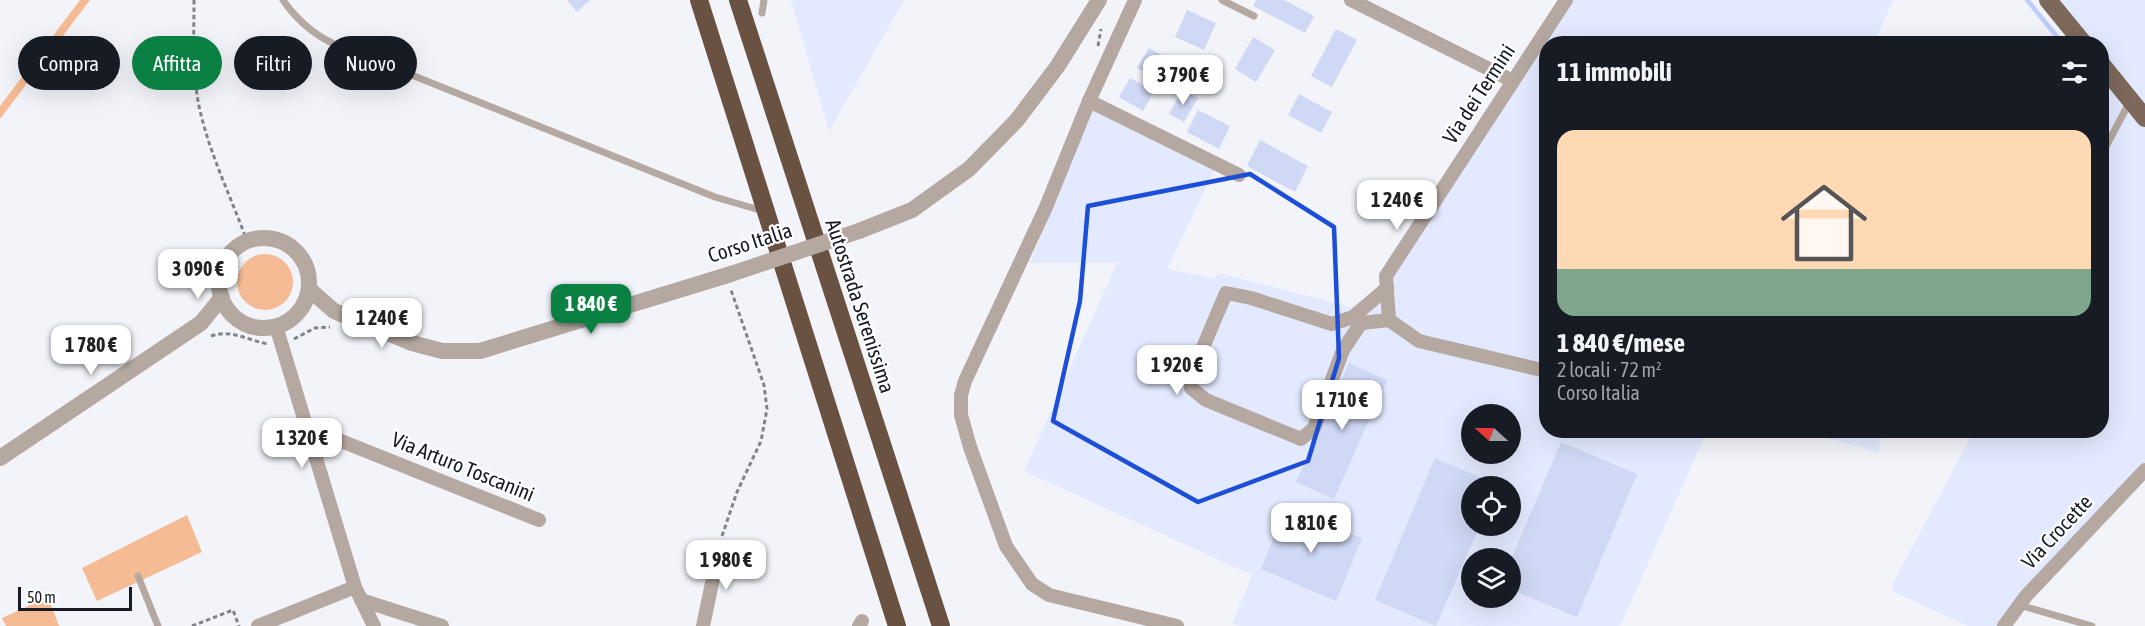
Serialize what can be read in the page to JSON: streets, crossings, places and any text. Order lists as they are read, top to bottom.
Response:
{
  "streets": {
    "highway": ["Autostrada Serenissima"],
    "street": [
      "Via dei Termini",
      "Corso Italia",
      "Via Arturo Toscanini",
      "Via Crocette"
    ]
  },
  "scale_bar": "50 m",
  "north": "left",
  "page": {
    "chip": [
      "Compra",
      "Affitta",
      "Filtri",
      "Nuovo"
    ],
    "heading": "11 immobili",
    "price": [
      "3 790 €",
      "1 240 €",
      "3 090 €",
      "1 840 €",
      "1 240 €",
      "1 780 €",
      "1 920 €",
      "1 710 €",
      "1 320 €",
      "1 810 €",
      "1 980 €"
    ],
    "list": [
      {
        "name": "1 840 €/mese",
        "note": "2 locali · 72 m² · Corso Italia"
      }
    ],
    "scale": "50 m"
  }
}
